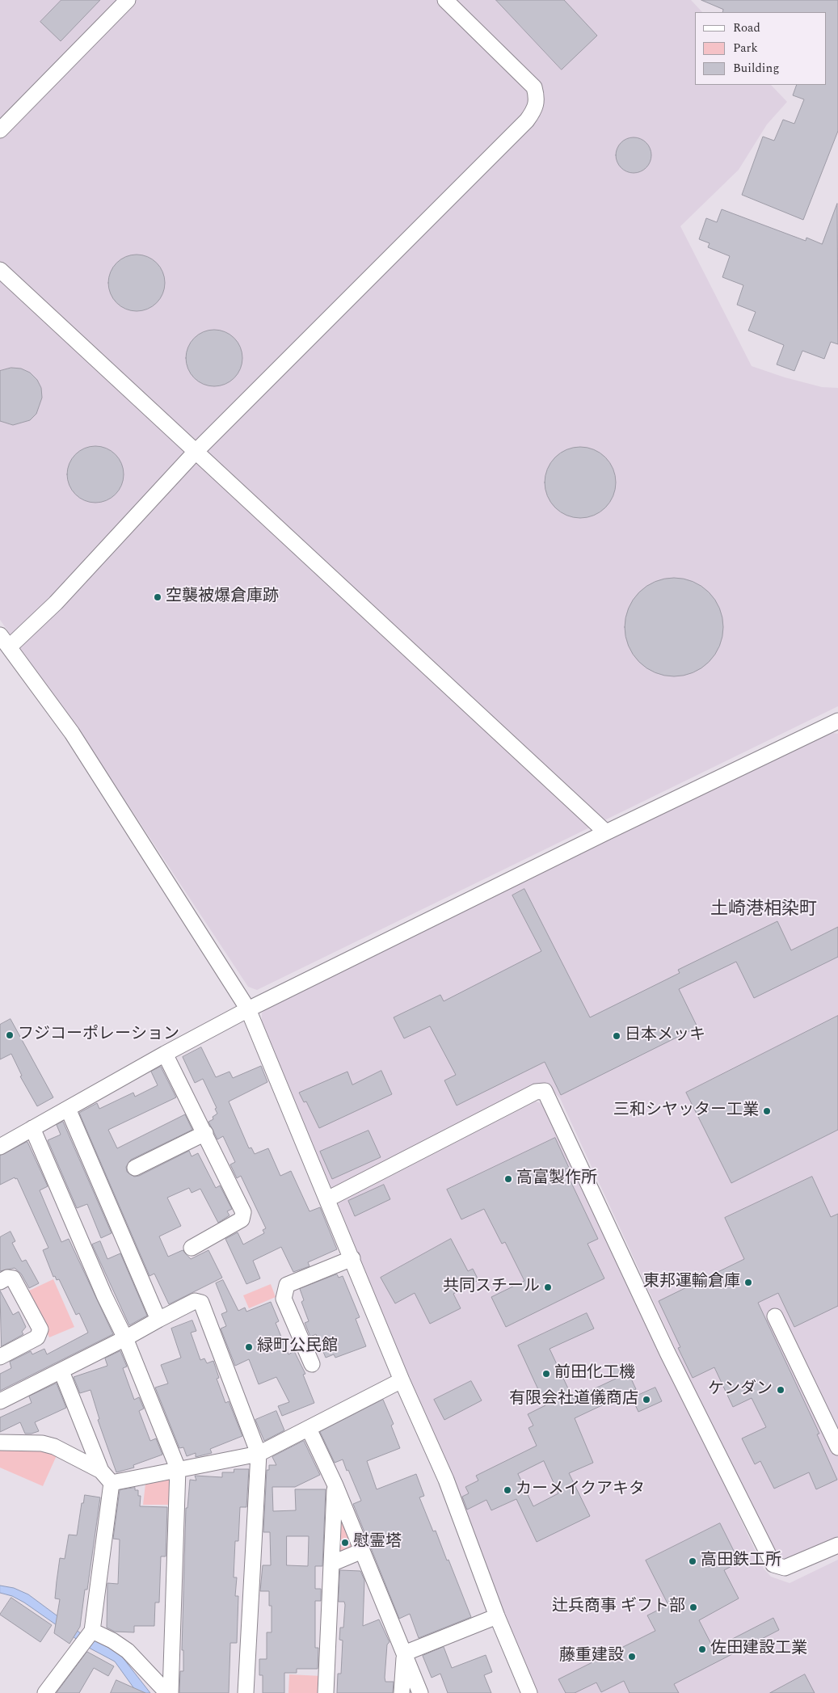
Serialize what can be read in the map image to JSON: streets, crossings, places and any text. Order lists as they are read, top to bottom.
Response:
{
  "districts": ["土崎港相染町"],
  "places": [
    "空襲被爆倉庫跡",
    "フジコーポレーション",
    "日本メッキ",
    "三和シヤッター工業",
    "高富製作所",
    "東邦運輸倉庫",
    "共同スチール",
    "緑町公民館",
    "前田化工機",
    "ケンダン",
    "有限会社道儀商店",
    "カーメイクアキタ",
    "慰霊塔",
    "高田鉄工所",
    "辻兵商事 ギフト部",
    "佐田建設工業",
    "藤重建設"
  ],
  "legend": ["Road", "Park", "Building"]
}
